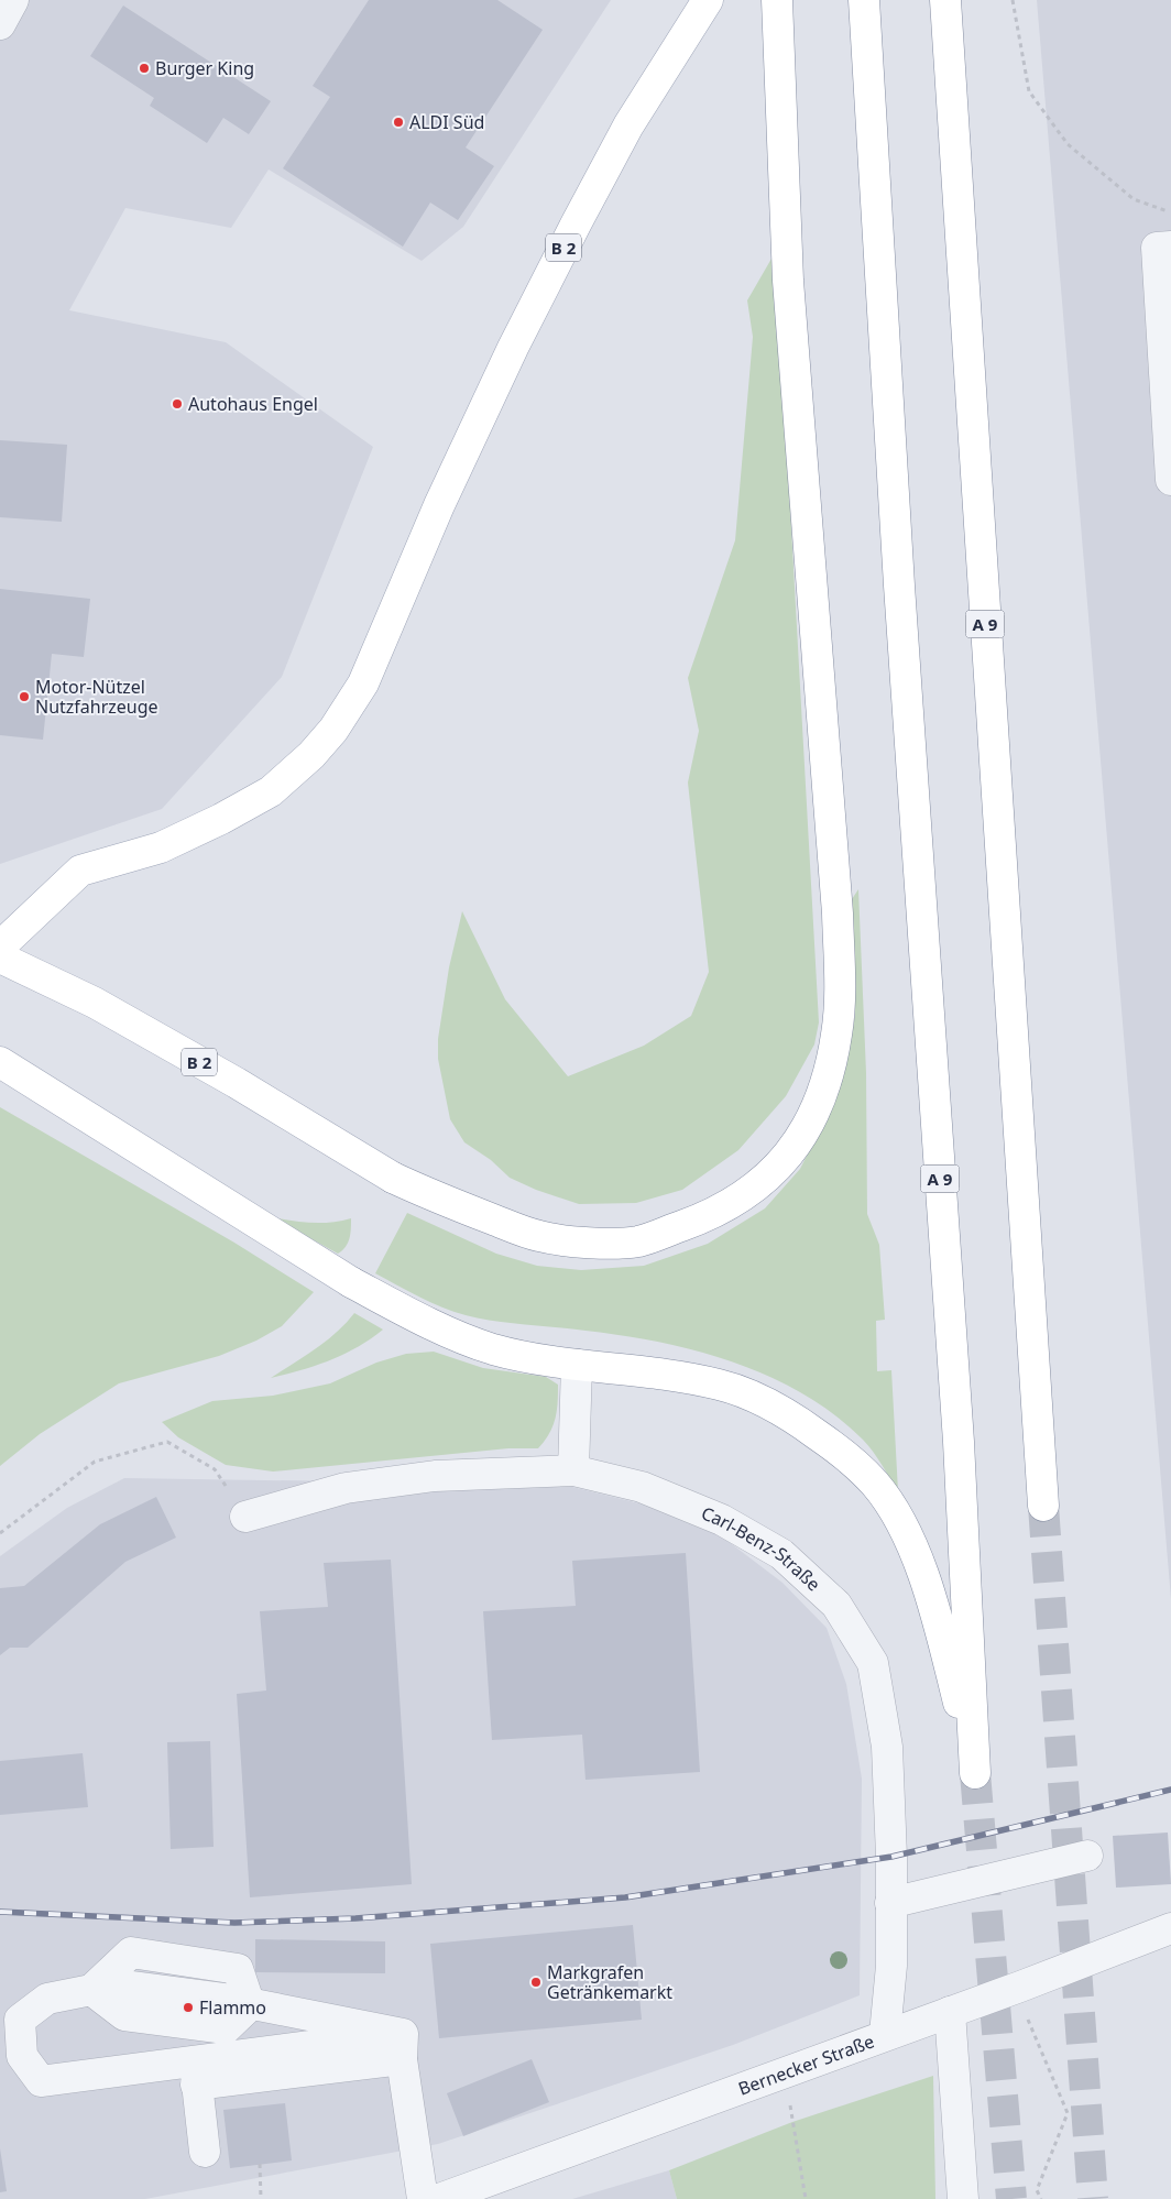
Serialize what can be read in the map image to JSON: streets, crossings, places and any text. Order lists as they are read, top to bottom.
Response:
{
  "streets": {
    "main road": ["B 2", "A 9"],
    "street": ["Carl-Benz-Straße", "Bernecker Straße"]
  },
  "crossings": [
    ["Carl-Benz-Straße", "Bernecker Straße"]
  ],
  "places": [
    "Burger King",
    "ALDI Süd",
    "Autohaus Engel",
    "Motor-Nützel Nutzfahrzeuge",
    "Markgrafen Getränkemarkt",
    "Flammo"
  ]
}
